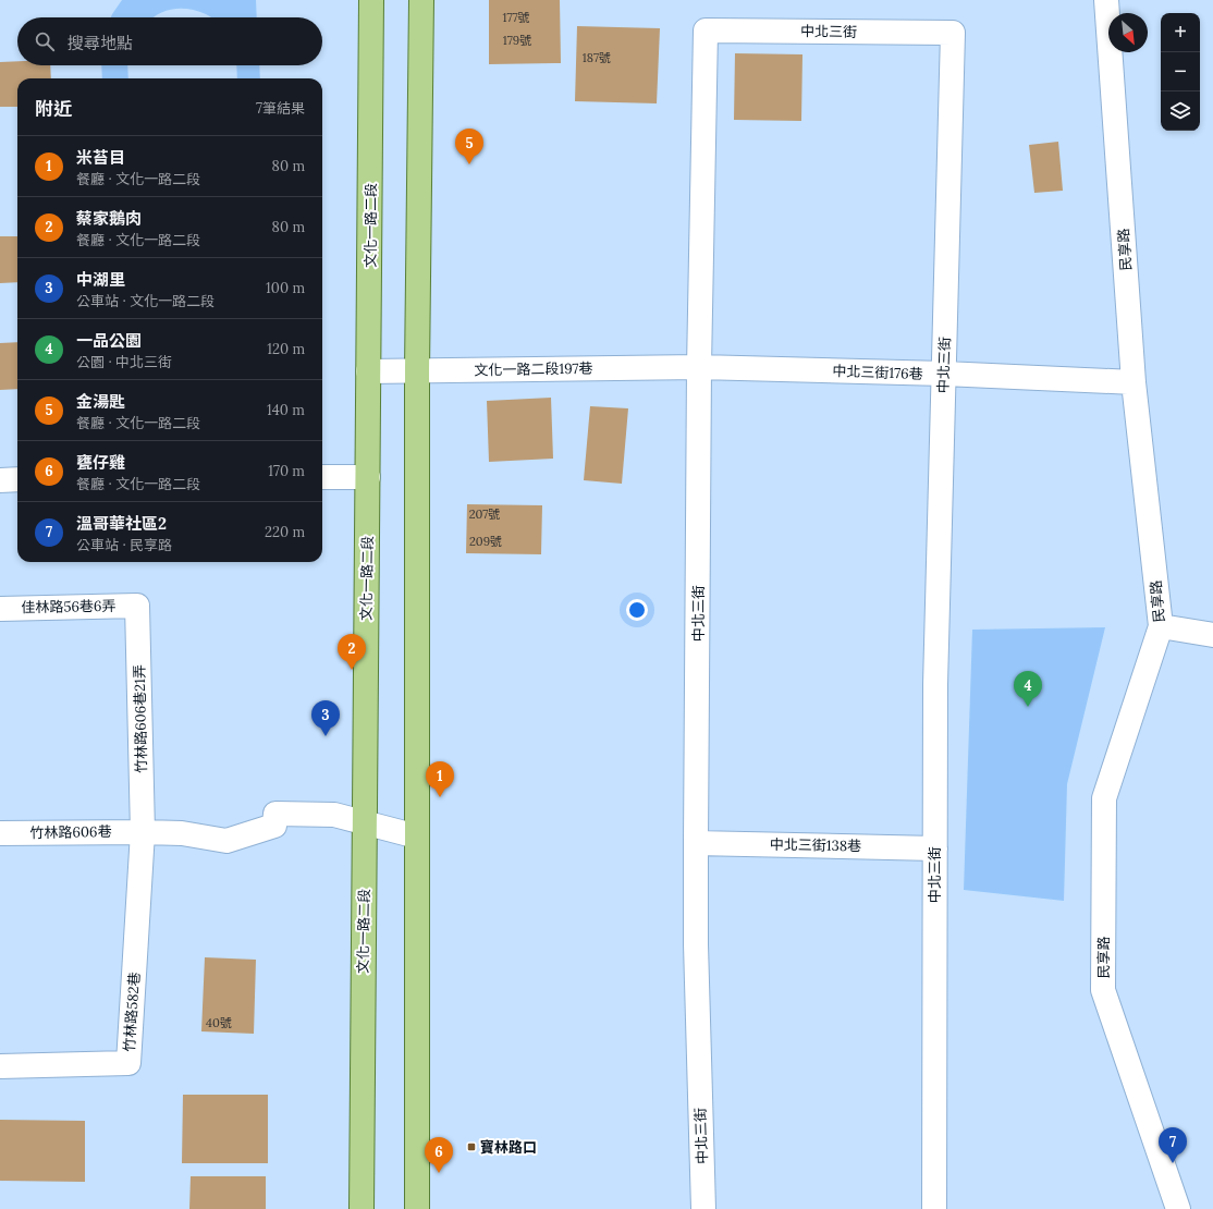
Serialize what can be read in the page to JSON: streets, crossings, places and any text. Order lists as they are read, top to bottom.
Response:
{
  "streets": {
    "main road": ["文化一路二段"],
    "street": [
      "中北三街",
      "民享路",
      "文化一路二段197巷",
      "中北三街176巷",
      "佳林路56巷6弄",
      "竹林路606巷21弄",
      "竹林路606巷",
      "中北三街138巷",
      "竹林路582巷"
    ]
  },
  "crossings": [
    ["中北三街", "文化一路二段197巷"],
    ["中北三街", "中北三街176巷"],
    ["中北三街", "中北三街138巷"],
    ["文化一路二段", "文化一路二段197巷"],
    ["文化一路二段", "竹林路606巷"],
    ["民享路", "中北三街176巷"],
    ["文化一路二段197巷", "中北三街176巷"],
    ["佳林路56巷6弄", "竹林路606巷21弄"],
    ["竹林路606巷21弄", "竹林路606巷"],
    ["竹林路606巷21弄", "竹林路582巷"],
    ["竹林路606巷", "竹林路582巷"]
  ],
  "places": {
    "transit": ["寶林路口"]
  },
  "house_numbers": [
    "177號",
    "179號",
    "187號",
    "207號",
    "209號",
    "40號"
  ],
  "north": "bottom right",
  "page": {
    "map_buttons": ["+", "−"],
    "search": "搜尋地點",
    "heading": ["附近", "7筆結果"],
    "pins": [
      "5",
      "2",
      "4",
      "3",
      "1",
      "7",
      "6"
    ],
    "list": [
      {
        "mark": "1",
        "name": "米苔目",
        "note": "餐廳 · 文化一路二段",
        "value": "80 m"
      },
      {
        "mark": "2",
        "name": "蔡家鵝肉",
        "note": "餐廳 · 文化一路二段",
        "value": "80 m"
      },
      {
        "mark": "3",
        "name": "中湖里",
        "note": "公車站 · 文化一路二段",
        "value": "100 m"
      },
      {
        "mark": "4",
        "name": "一品公園",
        "note": "公園 · 中北三街",
        "value": "120 m"
      },
      {
        "mark": "5",
        "name": "金湯匙",
        "note": "餐廳 · 文化一路二段",
        "value": "140 m"
      },
      {
        "mark": "6",
        "name": "甕仔雞",
        "note": "餐廳 · 文化一路二段",
        "value": "170 m"
      },
      {
        "mark": "7",
        "name": "溫哥華社區2",
        "note": "公車站 · 民享路",
        "value": "220 m"
      }
    ]
  }
}
